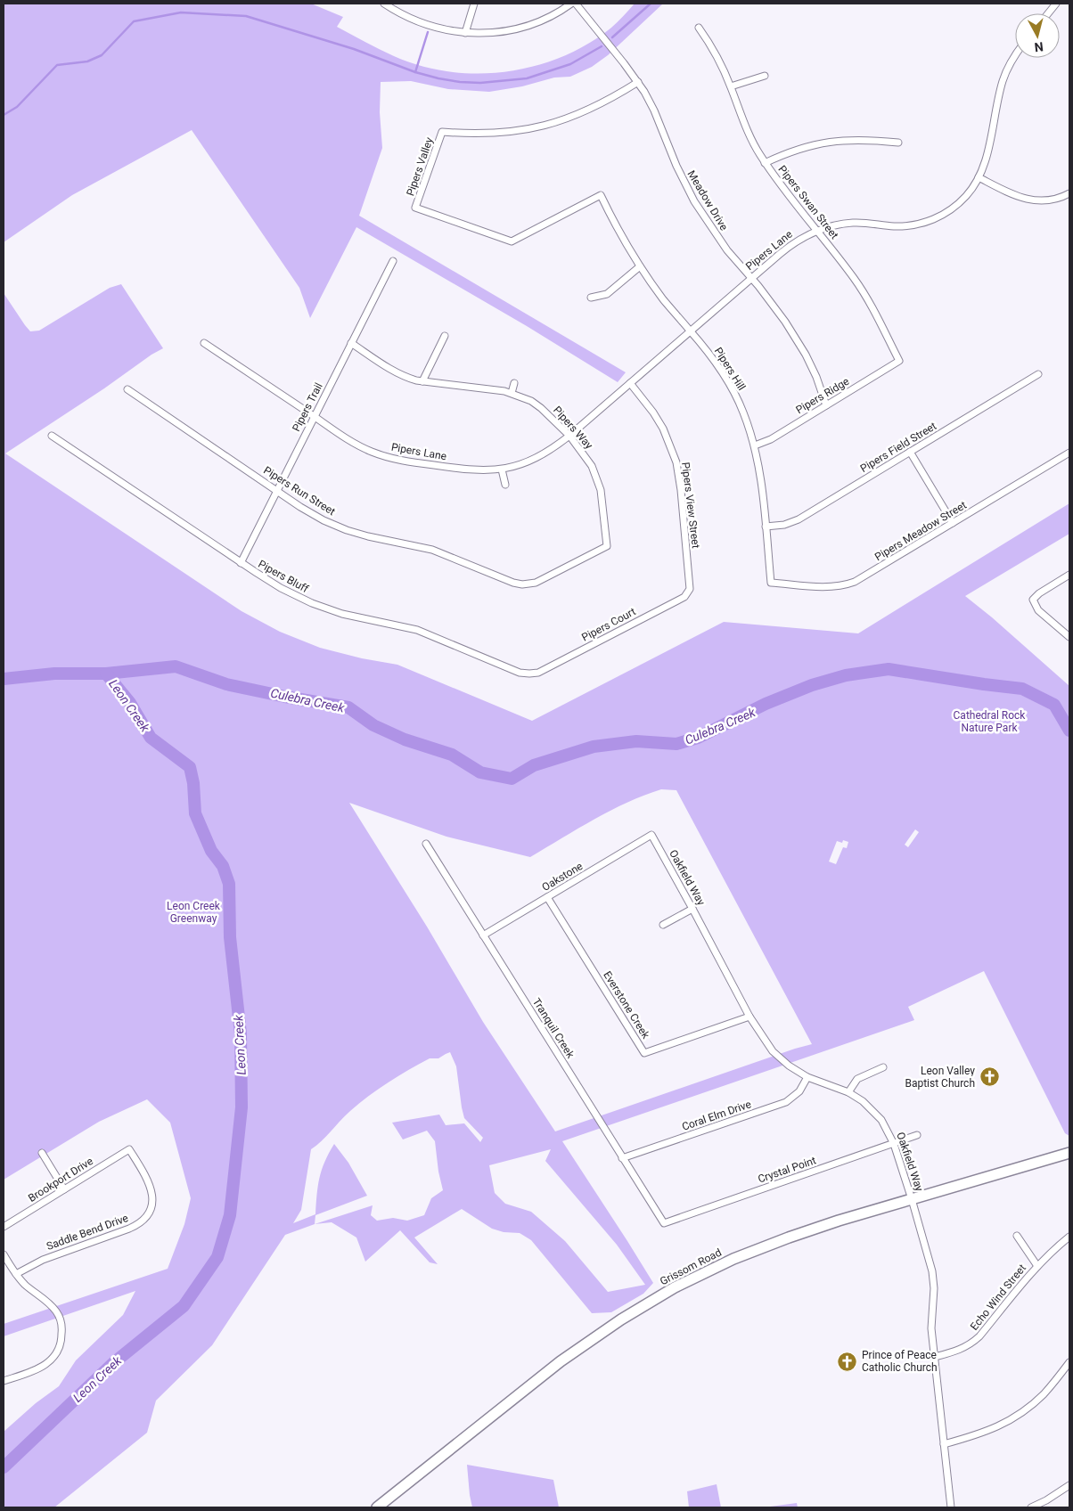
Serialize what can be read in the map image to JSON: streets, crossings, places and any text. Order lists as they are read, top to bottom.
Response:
{
  "streets": {
    "main road": ["Grissom Road"],
    "street": [
      "Pipers Valley",
      "Meadow Drive",
      "Pipers Swan Street",
      "Pipers Lane",
      "Pipers Hill",
      "Pipers Ridge",
      "Pipers Trail",
      "Pipers Way",
      "Pipers Field Street",
      "Pipers Run Street",
      "Pipers View Street",
      "Pipers Meadow Street",
      "Pipers Bluff",
      "Pipers Court",
      "Oakstone",
      "Oakfield Way",
      "Everstone Creek",
      "Tranquil Creek",
      "Coral Elm Drive",
      "Crystal Point",
      "Brookport Drive",
      "Saddle Bend Drive",
      "Echo Wind Street"
    ]
  },
  "crossings": [
    ["Pipers Valley", "Meadow Drive"],
    ["Pipers Valley", "Pipers Hill"],
    ["Meadow Drive", "Pipers Lane"],
    ["Meadow Drive", "Pipers Ridge"],
    ["Pipers Swan Street", "Pipers Lane"],
    ["Pipers Swan Street", "Pipers Ridge"],
    ["Pipers Lane", "Pipers Hill"],
    ["Pipers Lane", "Pipers Trail"],
    ["Pipers Lane", "Pipers Way"],
    ["Pipers Lane", "Pipers View Street"],
    ["Pipers Hill", "Pipers Ridge"],
    ["Pipers Hill", "Pipers Field Street"],
    ["Pipers Hill", "Pipers Meadow Street"],
    ["Pipers Trail", "Pipers Way"],
    ["Pipers Trail", "Pipers Run Street"],
    ["Pipers Trail", "Pipers Bluff"],
    ["Pipers Way", "Pipers Run Street"],
    ["Pipers View Street", "Pipers Court"],
    ["Pipers Bluff", "Pipers Court"],
    ["Oakstone", "Oakfield Way"],
    ["Oakstone", "Everstone Creek"],
    ["Oakstone", "Tranquil Creek"],
    ["Oakfield Way", "Everstone Creek"],
    ["Oakfield Way", "Coral Elm Drive"],
    ["Oakfield Way", "Crystal Point"],
    ["Oakfield Way", "Grissom Road"],
    ["Oakfield Way", "Echo Wind Street"],
    ["Tranquil Creek", "Coral Elm Drive"],
    ["Tranquil Creek", "Crystal Point"],
    ["Brookport Drive", "Saddle Bend Drive"]
  ],
  "water": ["Culebra Creek", "Leon Creek"],
  "parks": ["Cathedral Rock Nature Park", "Leon Creek Greenway"],
  "places": {
    "church": ["Leon Valley Baptist Church", "Prince of Peace Catholic Church"]
  },
  "north": "bottom"
}
